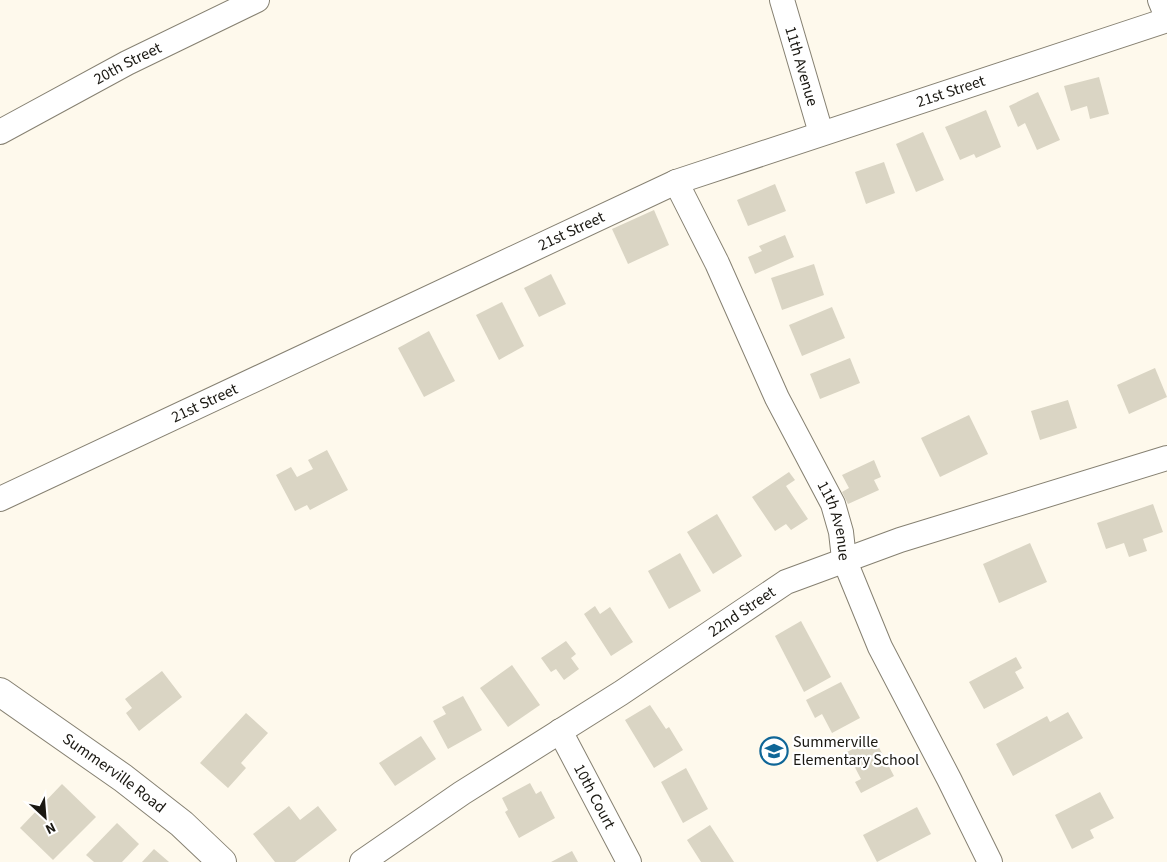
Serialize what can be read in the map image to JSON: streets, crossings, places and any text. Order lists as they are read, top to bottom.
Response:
{
  "streets": {
    "main road": ["Summerville Road"],
    "street": [
      "20th Street",
      "11th Avenue",
      "21st Street",
      "22nd Street",
      "10th Court"
    ]
  },
  "crossings": [
    ["11th Avenue", "21st Street"],
    ["11th Avenue", "22nd Street"],
    ["22nd Street", "10th Court"]
  ],
  "places": {
    "school or university": ["Summerville Elementary School"]
  },
  "north": "bottom right"
}
